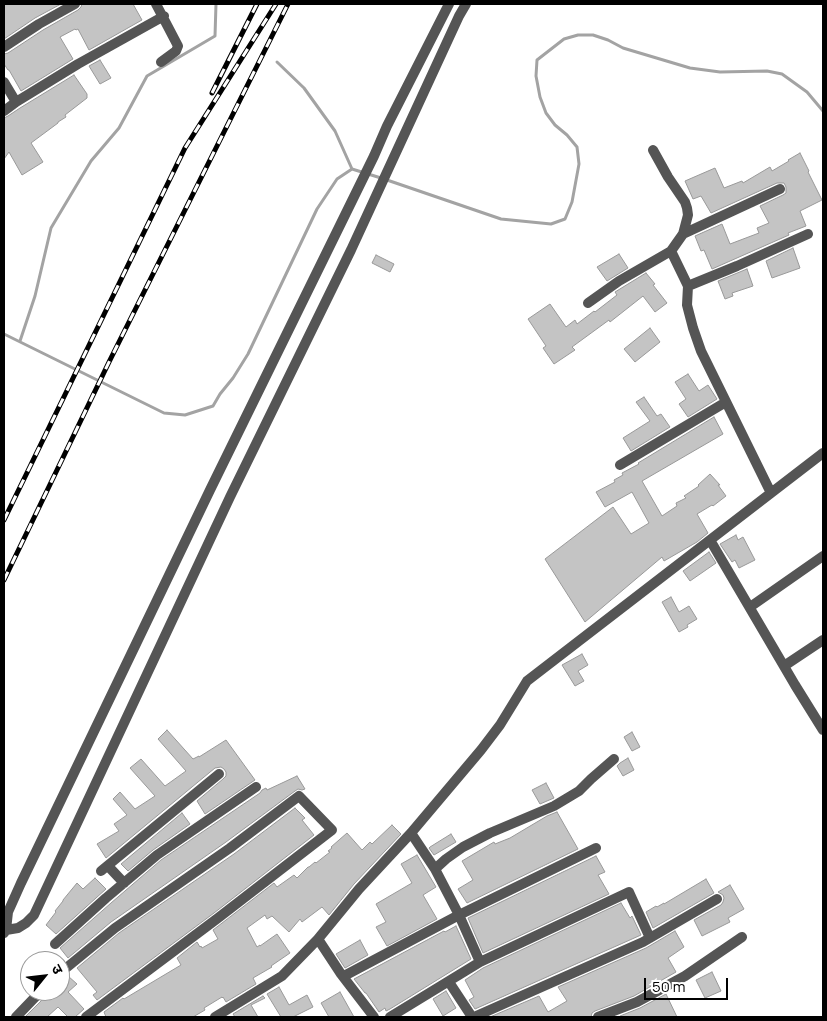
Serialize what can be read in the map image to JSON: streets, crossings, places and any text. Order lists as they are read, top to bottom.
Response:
{
  "scale_bar": "50 m",
  "north": "top right"
}
